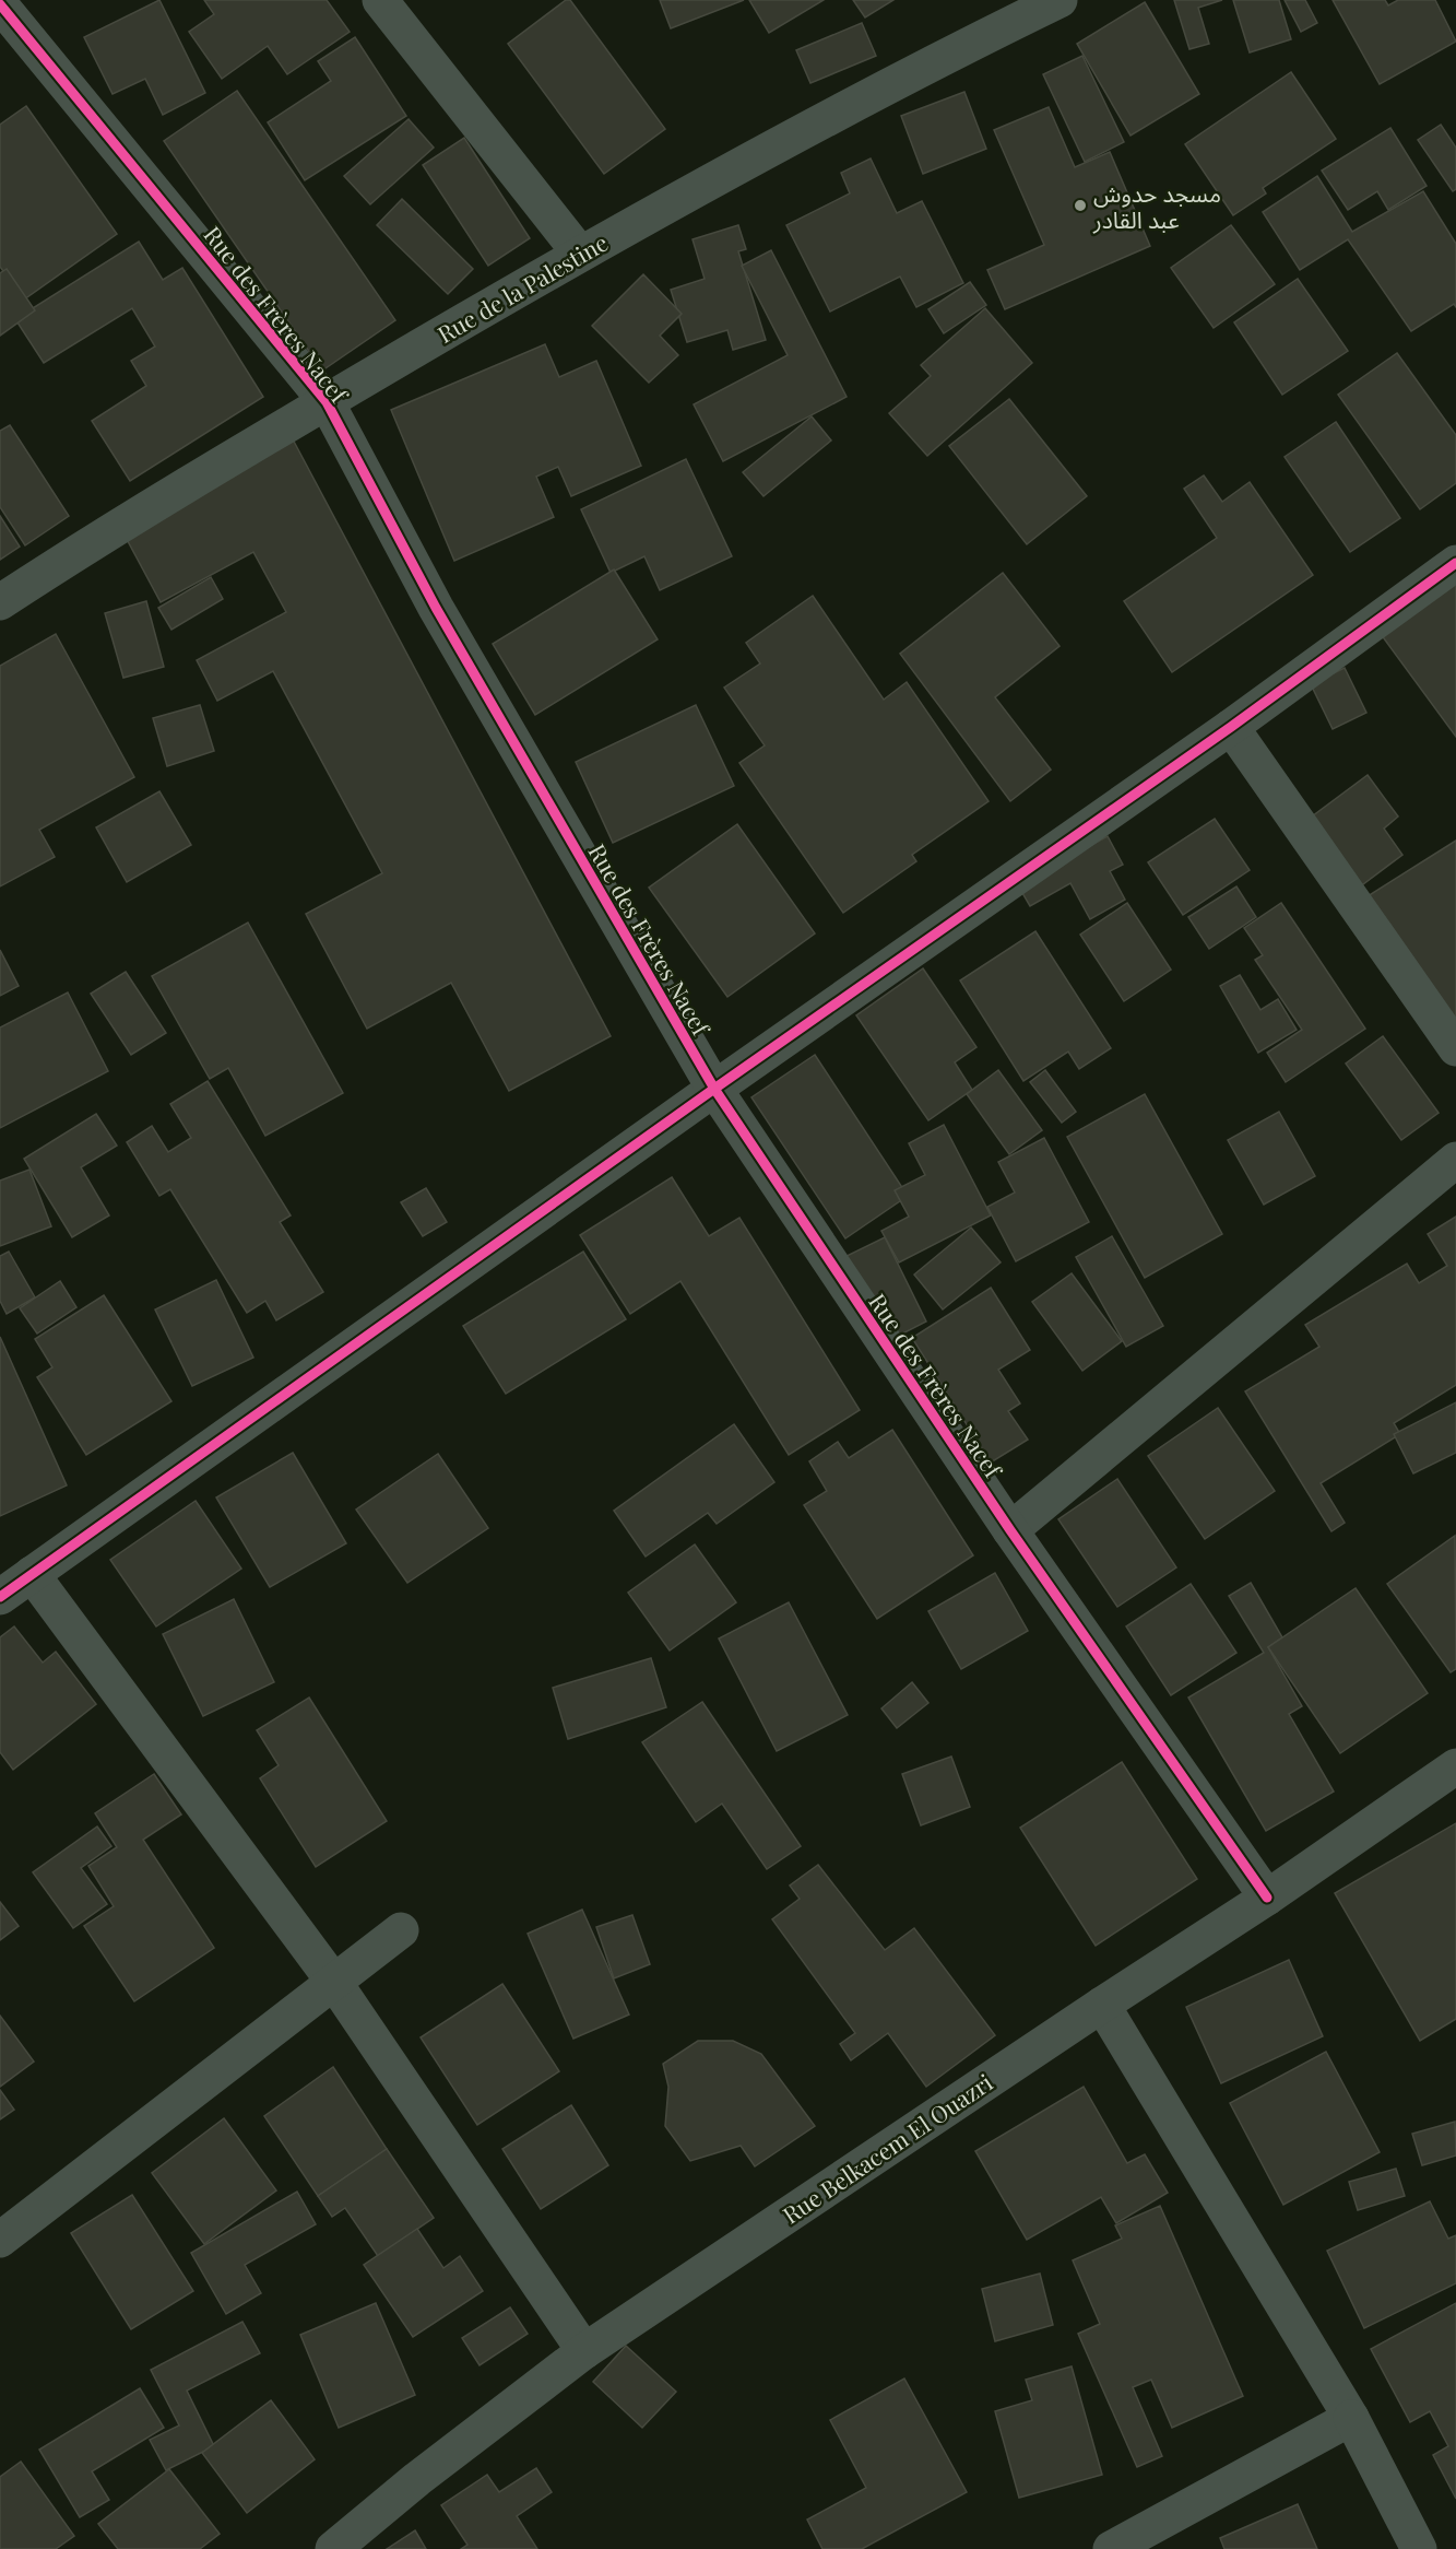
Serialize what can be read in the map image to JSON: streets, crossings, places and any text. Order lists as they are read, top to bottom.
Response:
{
  "streets": {
    "street": ["Rue de la Palestine", "Rue des Frères Nacef", "Rue Belkacem El Ouazri"]
  },
  "crossings": [
    ["Rue de la Palestine", "Rue des Frères Nacef"],
    ["Rue des Frères Nacef", "Rue Belkacem El Ouazri"]
  ],
  "places": ["مسجد حدوش عبد القادر"]
}
